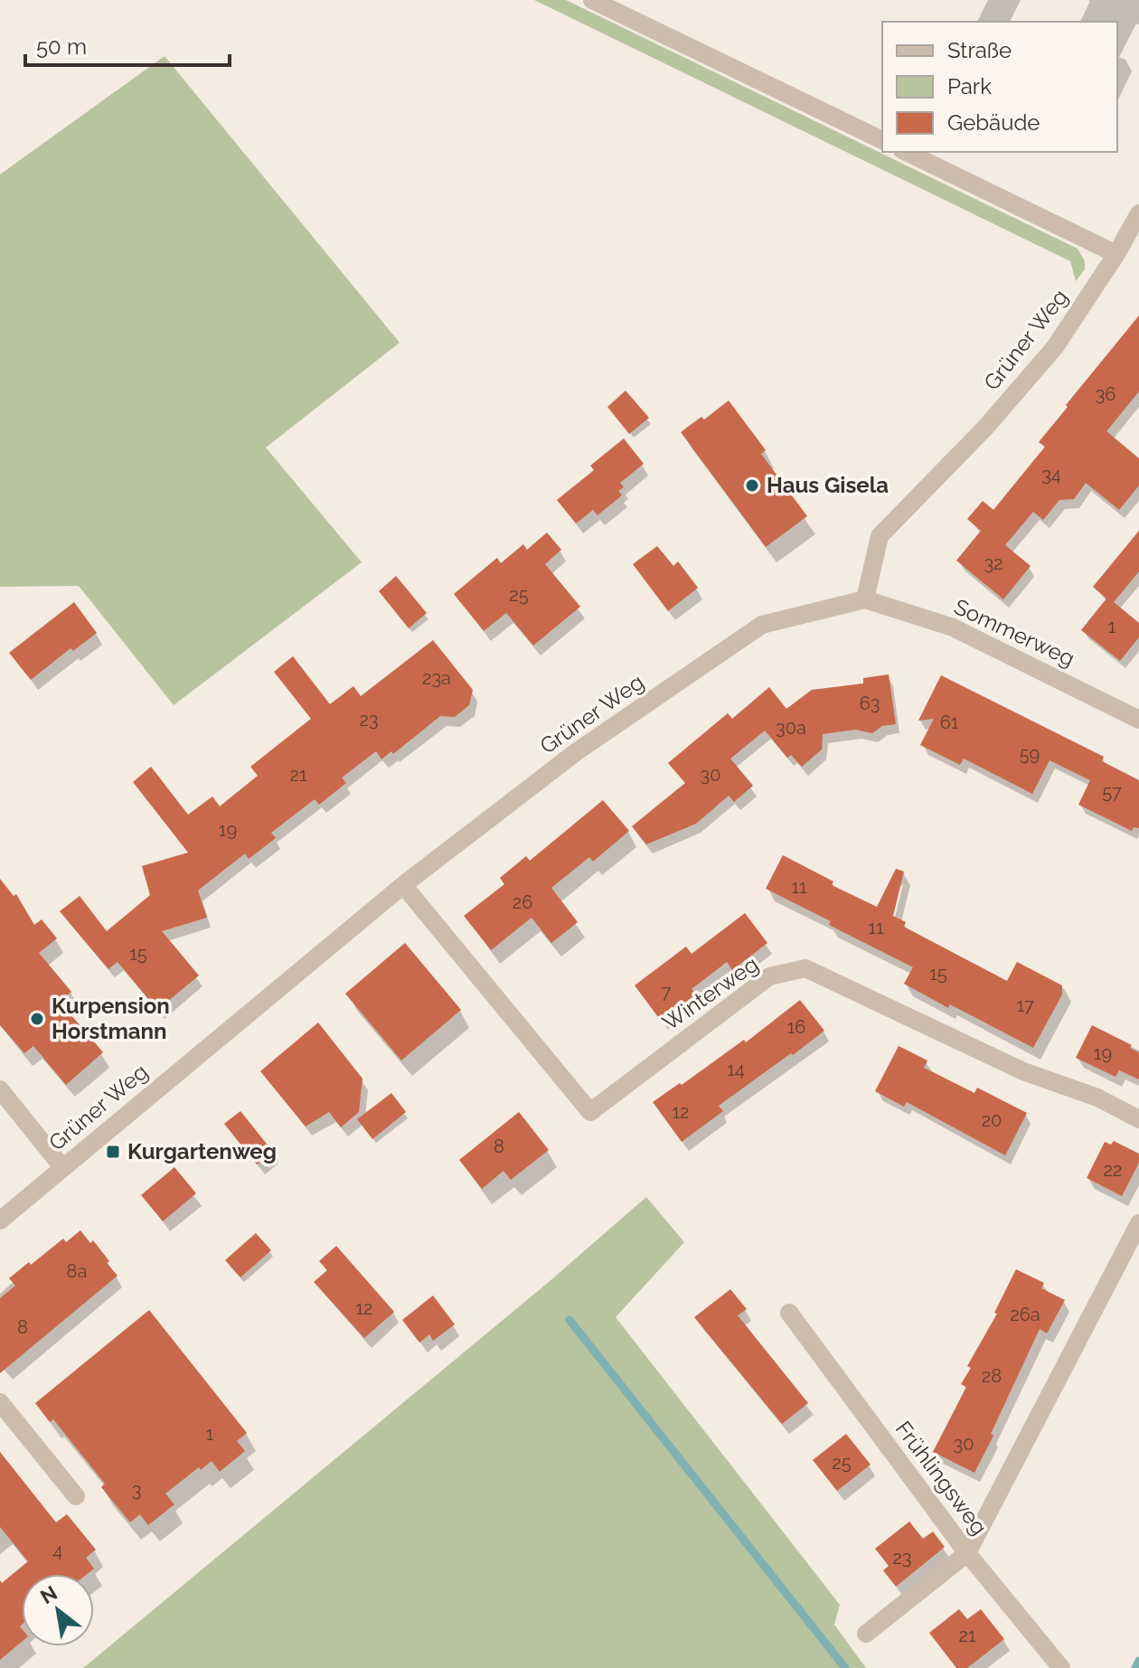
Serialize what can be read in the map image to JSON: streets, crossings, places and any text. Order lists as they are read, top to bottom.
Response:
{
  "streets": {
    "street": [
      "Grüner Weg",
      "Sommerweg",
      "Winterweg",
      "Frühlingsweg"
    ]
  },
  "crossings": [
    ["Grüner Weg", "Sommerweg"],
    ["Grüner Weg", "Winterweg"]
  ],
  "places": {
    "other": ["Haus Gisela", "Kurpension Horstmann"],
    "transit": ["Kurgartenweg"]
  },
  "house_numbers": [
    "36",
    "34",
    "32",
    "25",
    "1",
    "23a",
    "63",
    "23",
    "61",
    "30a",
    "59",
    "21",
    "30",
    "57",
    "19",
    "11",
    "26",
    "11",
    "15",
    "15",
    "7",
    "17",
    "16",
    "19",
    "14",
    "12",
    "20",
    "8",
    "22",
    "8a",
    "12",
    "26a",
    "8",
    "28",
    "1",
    "30",
    "25",
    "3",
    "4",
    "23",
    "21"
  ],
  "legend": ["Straße", "Park", "Gebäude"],
  "scale_bar": "50 m",
  "north": "top left"
}
